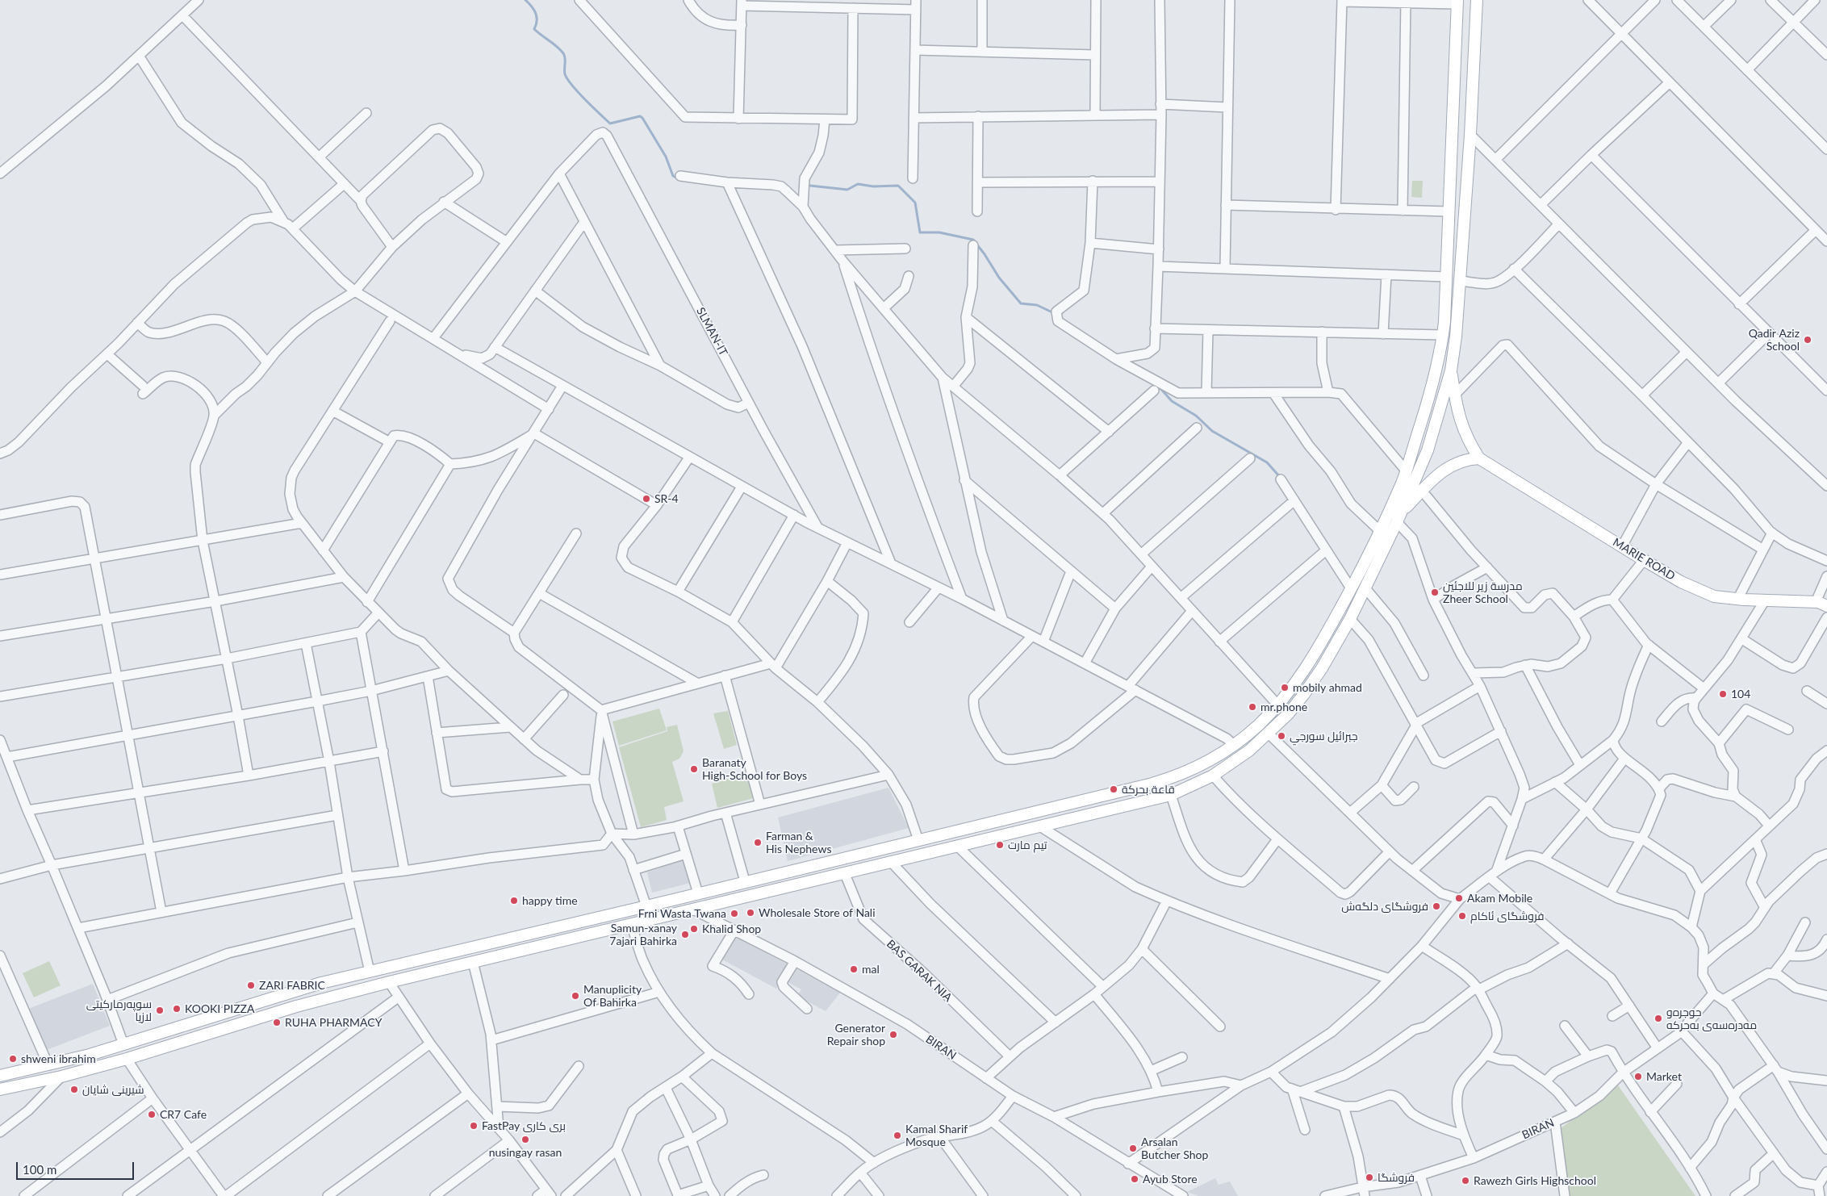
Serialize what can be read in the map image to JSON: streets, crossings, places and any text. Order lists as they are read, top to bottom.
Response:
{
  "streets": {
    "main road": ["MARIE ROAD"],
    "street": ["SLMAN-IT", "BAS GARAK NIA", "BIRAN"]
  },
  "places": [
    "Qadir Aziz School",
    "SR-4",
    "مدرسة زير للاجئين Zheer School",
    "mobily ahmad",
    "104",
    "mr.phone",
    "جبرائيل سورجي",
    "Baranaty High-School for Boys",
    "قاعة بحركة",
    "Farman & His Nephews",
    "تيم مارت",
    "Akam Mobile",
    "happy time",
    "فروشگای دلگه‌ش",
    "Wholesale Store of Nali",
    "Frni Wasta Twana",
    "فروشگای ئاکام",
    "Khalid Shop",
    "Samun-xanay 7ajari Bahirka",
    "mal",
    "ZARI FABRIC",
    "Manuplicity Of Bahirka",
    "KOOKI PIZZA",
    "سوپه‌رمارکیتی لازیا",
    "حوجره‌و مه‌دره‌سه‌ی به‌حرکه",
    "RUHA PHARMACY",
    "Generator Repair shop",
    "shweni ibrahim",
    "Market",
    "شیرینی شایان",
    "CR7 Cafe",
    "FastPay بری كاری",
    "Kamal Sharif Mosque",
    "nusingay rasan",
    "Arsalan Butcher Shop",
    "فروشگا",
    "Ayub Store",
    "Rawezh Girls Highschool"
  ],
  "scale_bar": "100 m"
}
